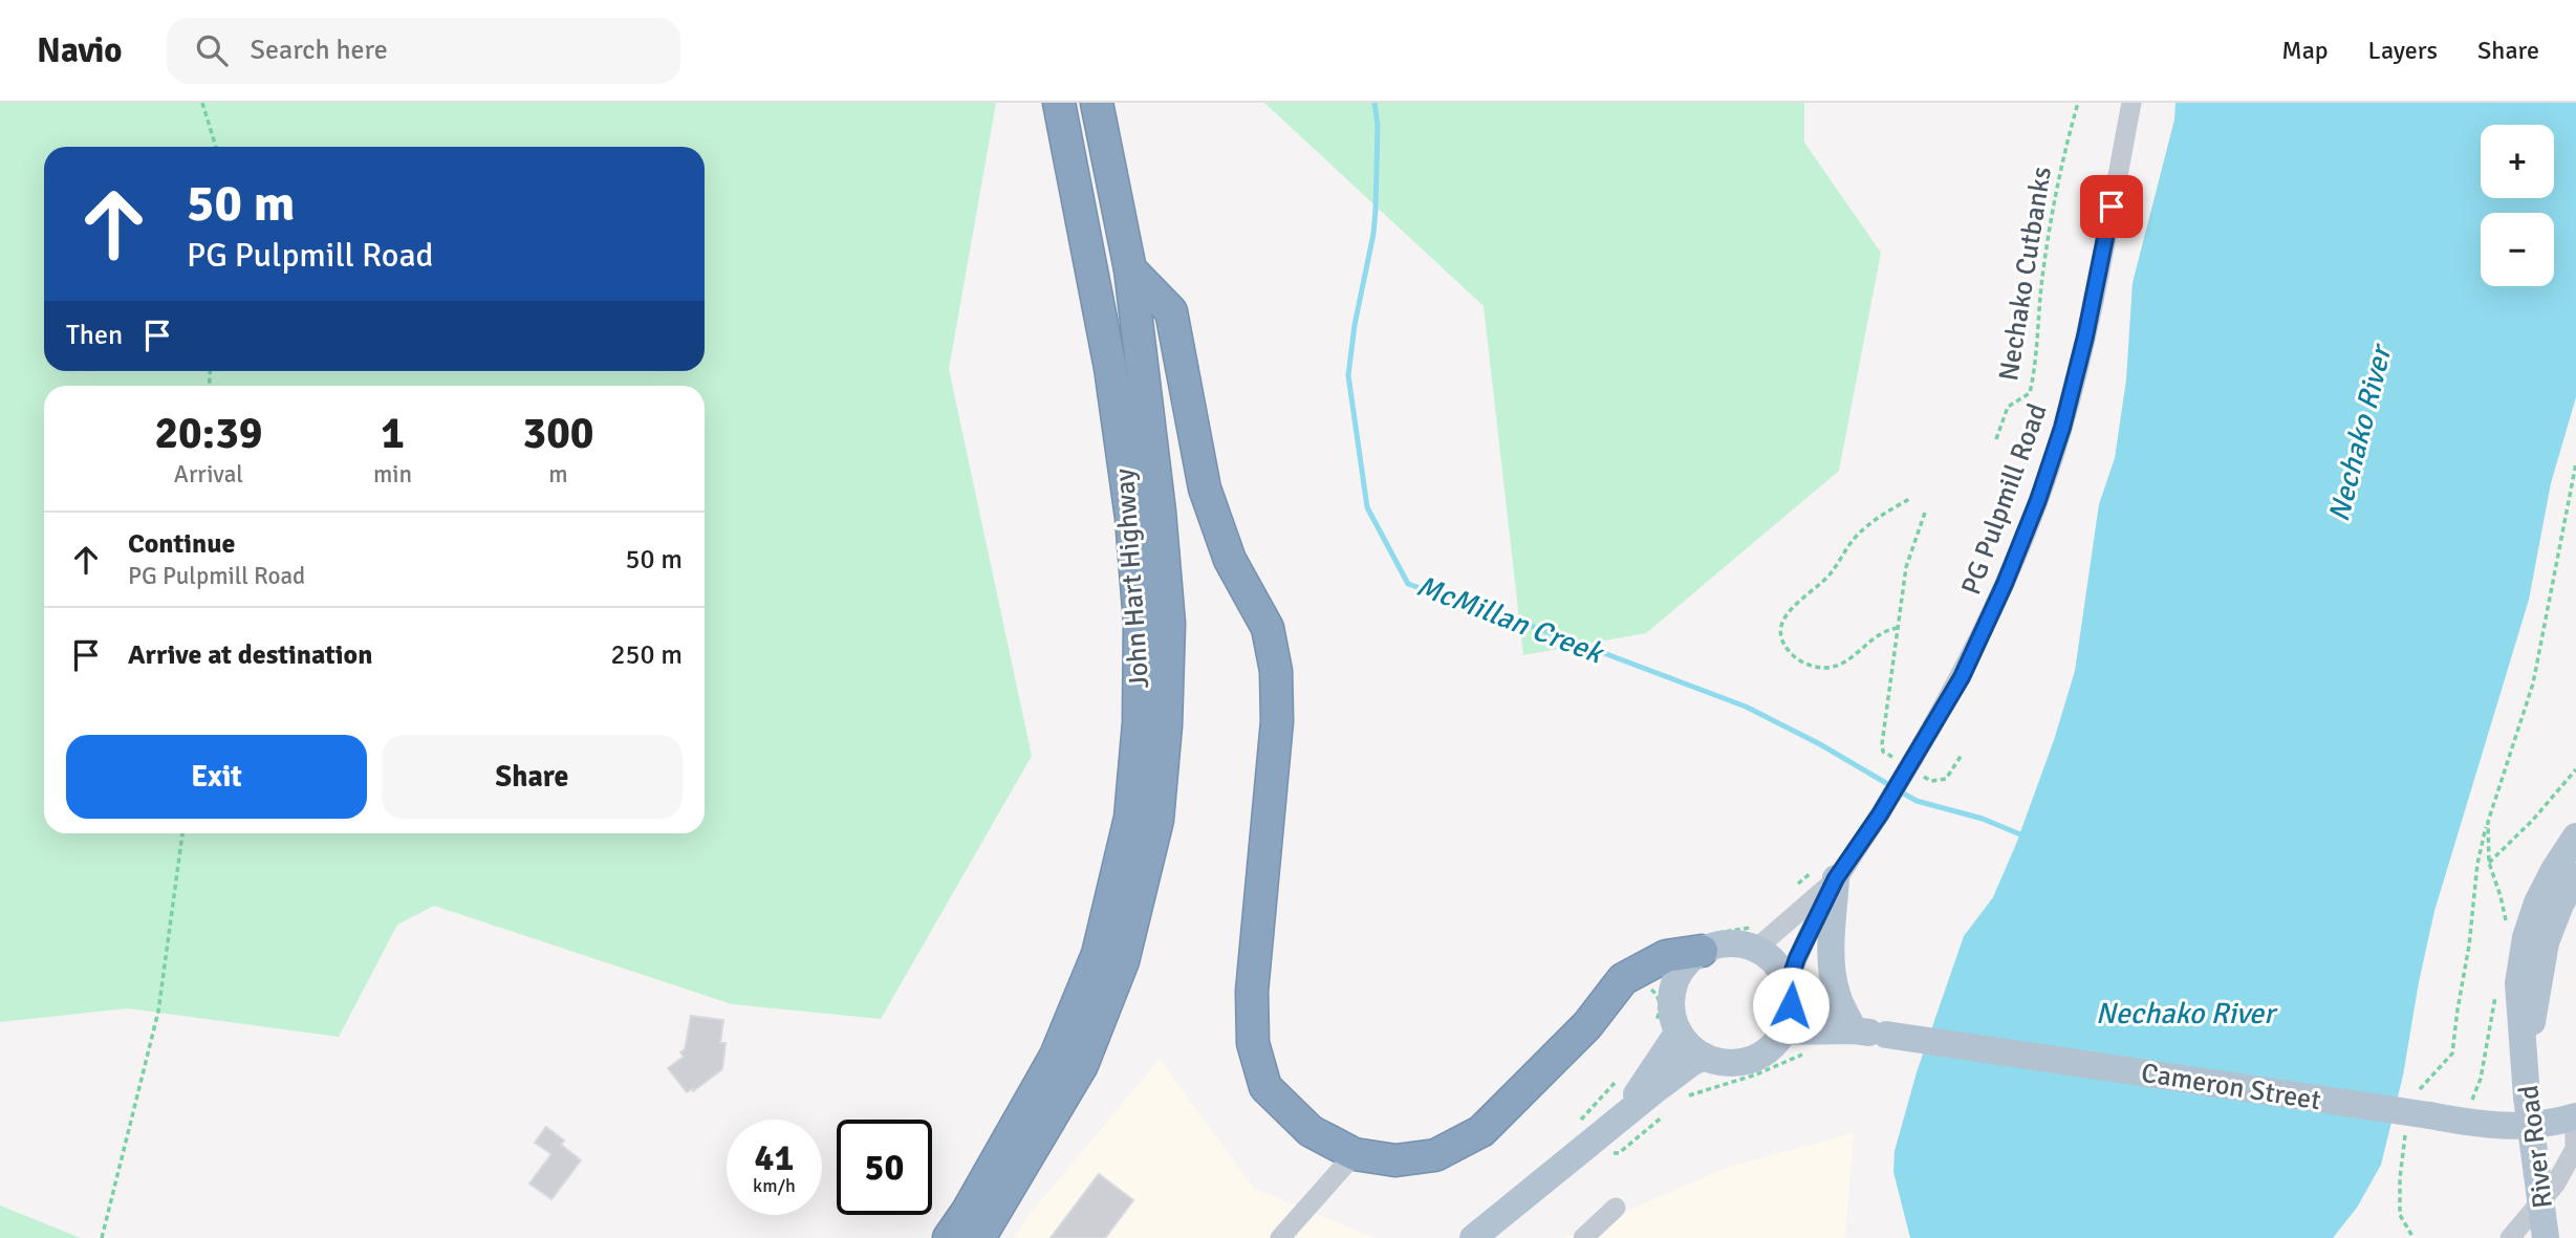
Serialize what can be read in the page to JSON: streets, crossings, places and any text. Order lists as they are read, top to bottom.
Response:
{
  "streets": {
    "highway": ["John Hart Highway"],
    "main road": ["Cameron Street", "River Road"],
    "street": ["PG Pulpmill Road"],
    "path": ["Nechako Cutbanks"]
  },
  "water": ["Nechako River", "McMillan Creek"],
  "page": {
    "header": "Navio",
    "search": "Search here",
    "nav": ["Map", "Layers", "Share"],
    "map_buttons": ["+", "−"],
    "turn": ["50 m", "PG Pulpmill Road"],
    "then": "Then",
    "eta": [
      "20:39",
      "Arrival",
      "1",
      "min",
      "300",
      "m"
    ],
    "list": [
      {
        "name": "Continue",
        "note": "PG Pulpmill Road",
        "value": "50 m"
      },
      {
        "name": "Arrive at destination",
        "value": "250 m"
      }
    ],
    "buttons": ["Exit", "Share"],
    "speed": "41 km/h",
    "limit": "50"
  }
}
